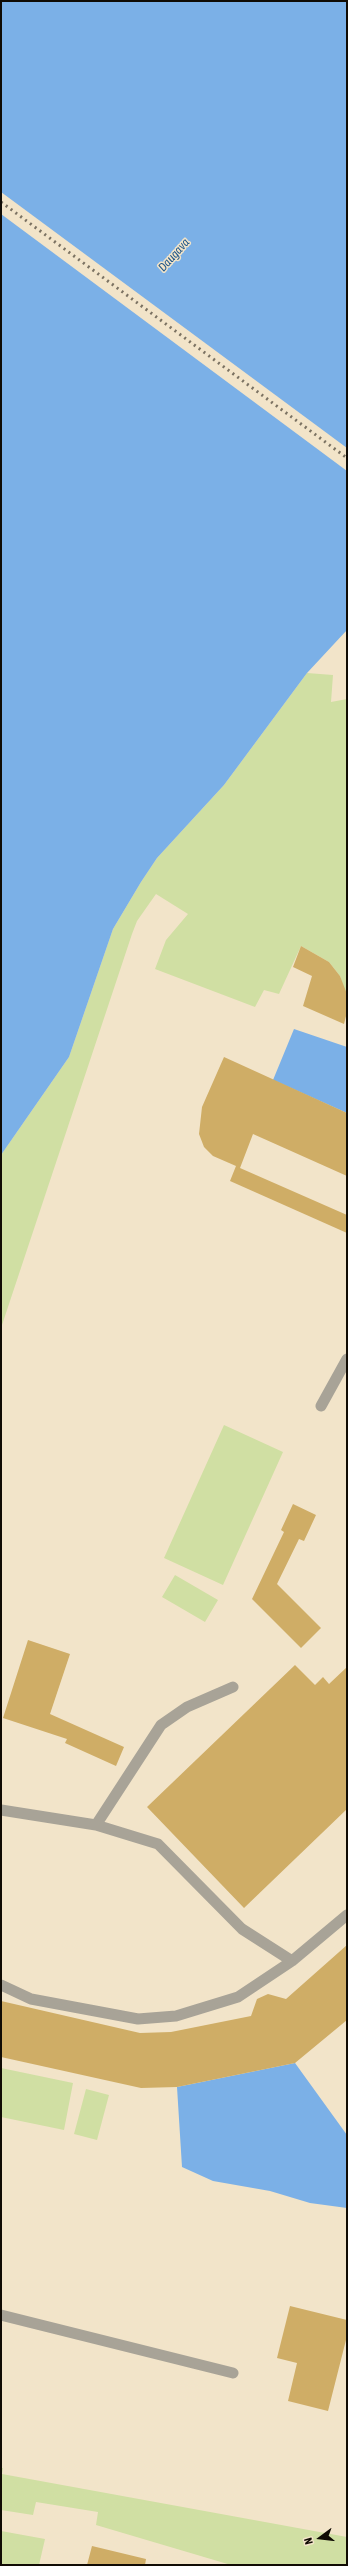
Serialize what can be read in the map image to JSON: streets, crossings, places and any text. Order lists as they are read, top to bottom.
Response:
{
  "water": ["Daugava"],
  "north": "left"
}
